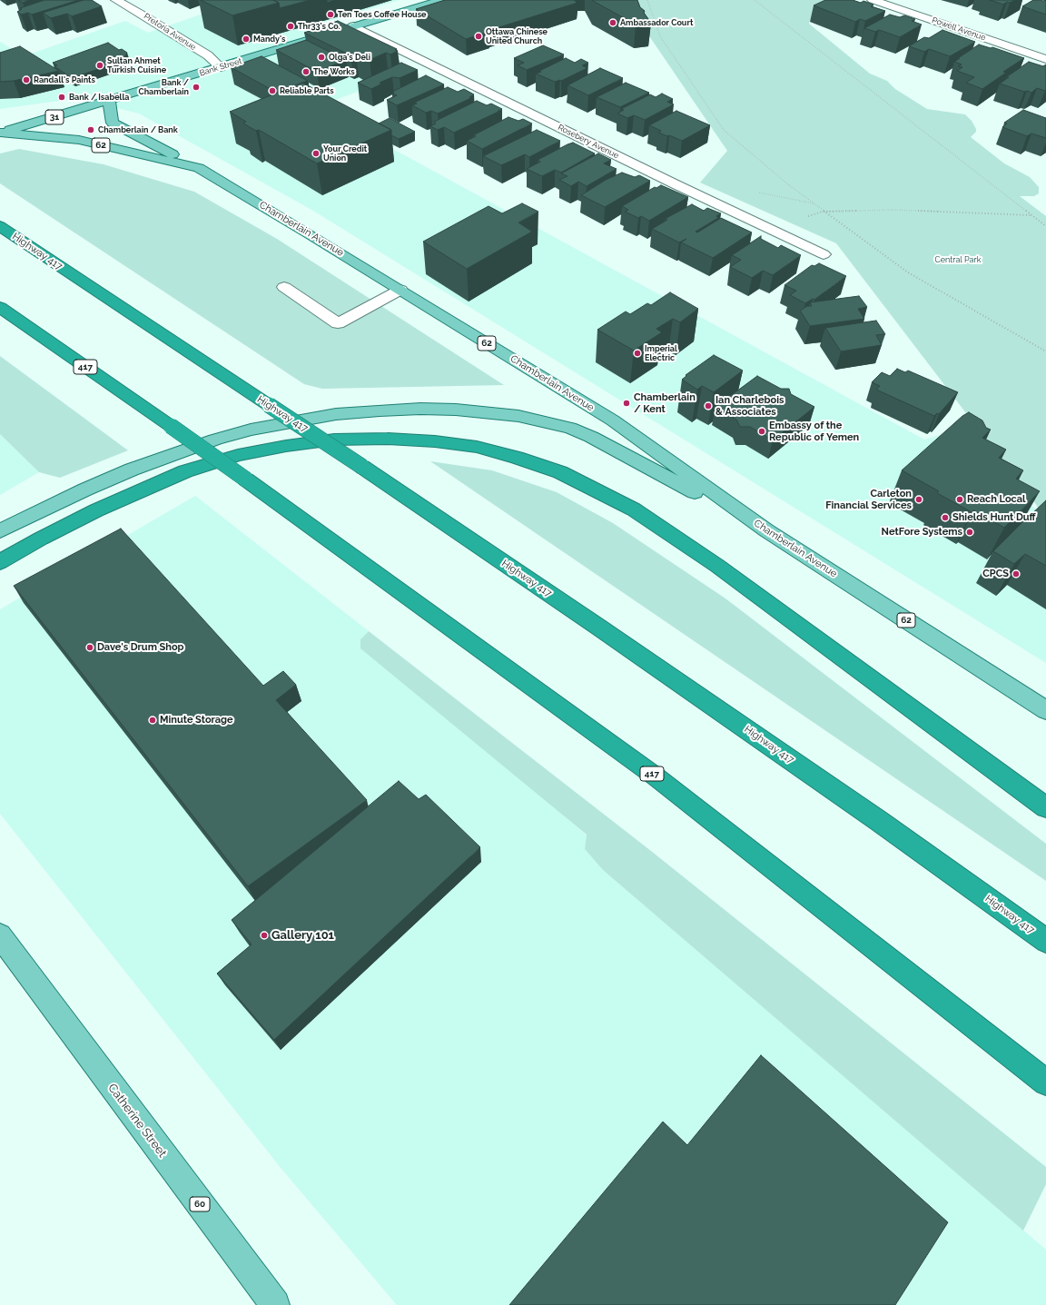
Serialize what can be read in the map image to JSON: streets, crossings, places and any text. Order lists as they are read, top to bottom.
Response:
{
  "streets": {
    "highway": ["Highway 417", "417"],
    "main road": [
      "Bank Street",
      "31",
      "62",
      "Chamberlain Avenue",
      "Catherine Street",
      "60"
    ],
    "street": ["Powell Avenue", "Pretoria Avenue", "Rosebery Avenue"]
  },
  "crossings": [
    ["Pretoria Avenue", "Bank Street"],
    ["Bank Street", "Rosebery Avenue"],
    ["Bank Street", "Chamberlain Avenue"]
  ],
  "parks": ["Central Park"],
  "places": [
    "Ten Toes Coffee House",
    "Ambassador Court",
    "Thr33's Co.",
    "Ottawa Chinese United Church",
    "Mandy's",
    "Olga's Deli",
    "Sultan Ahmet Turkish Cuisine",
    "The Works",
    "Randall's Paints",
    "Bank / Chamberlain",
    "Reliable Parts",
    "Bank / Isabella",
    "Chamberlain / Bank",
    "Your Credit Union",
    "Imperial Electric",
    "Chamberlain / Kent",
    "Ian Charlebois & Associates",
    "Embassy of the Republic of Yemen",
    "Carleton Financial Services",
    "Reach Local",
    "Shields Hunt Duff",
    "NetFore Systems",
    "CPCS",
    "Dave's Drum Shop",
    "Minute Storage",
    "Gallery 101"
  ]
}
